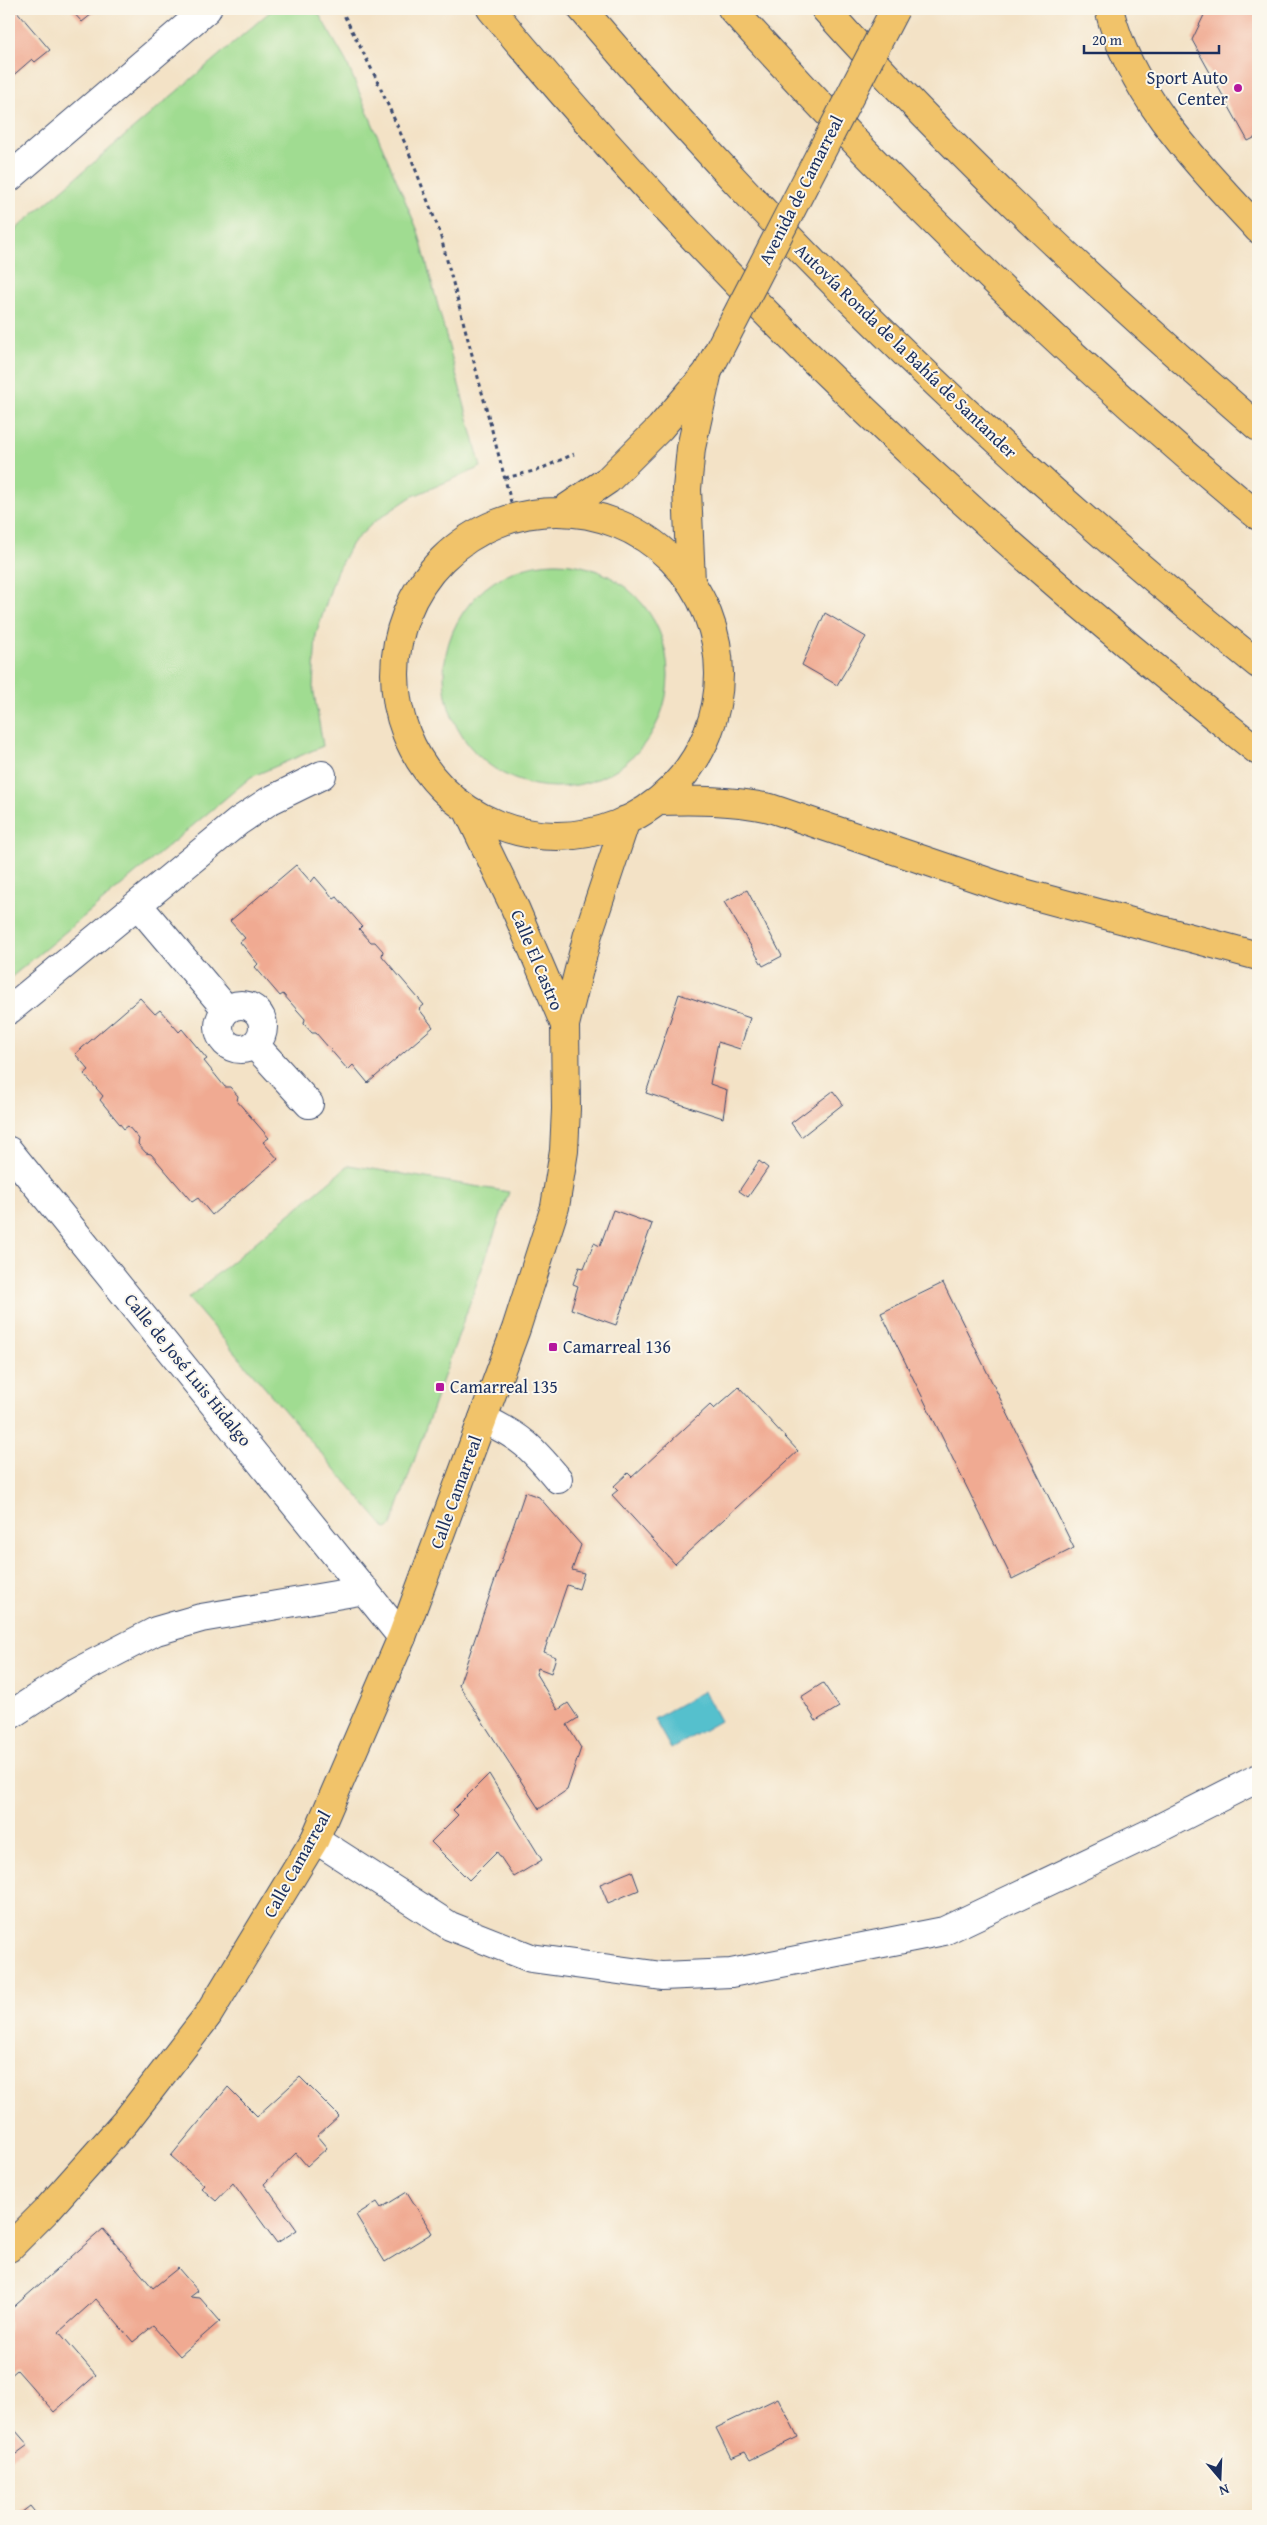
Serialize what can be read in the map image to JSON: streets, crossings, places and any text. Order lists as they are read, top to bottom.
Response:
{
  "streets": {
    "highway": [
      "Avenida de Camarreal",
      "Autovía Ronda de la Bahía de Santander",
      "Calle El Castro",
      "Calle Camarreal"
    ],
    "street": ["Calle de José Luis Hidalgo"]
  },
  "crossings": [
    ["Calle El Castro", "Calle Camarreal"],
    ["Calle de José Luis Hidalgo", "Calle Camarreal"]
  ],
  "places": {
    "other": ["Sport Auto Center"],
    "transit": ["Camarreal 136", "Camarreal 135"]
  },
  "scale_bar": "20 m",
  "north": "bottom"
}
